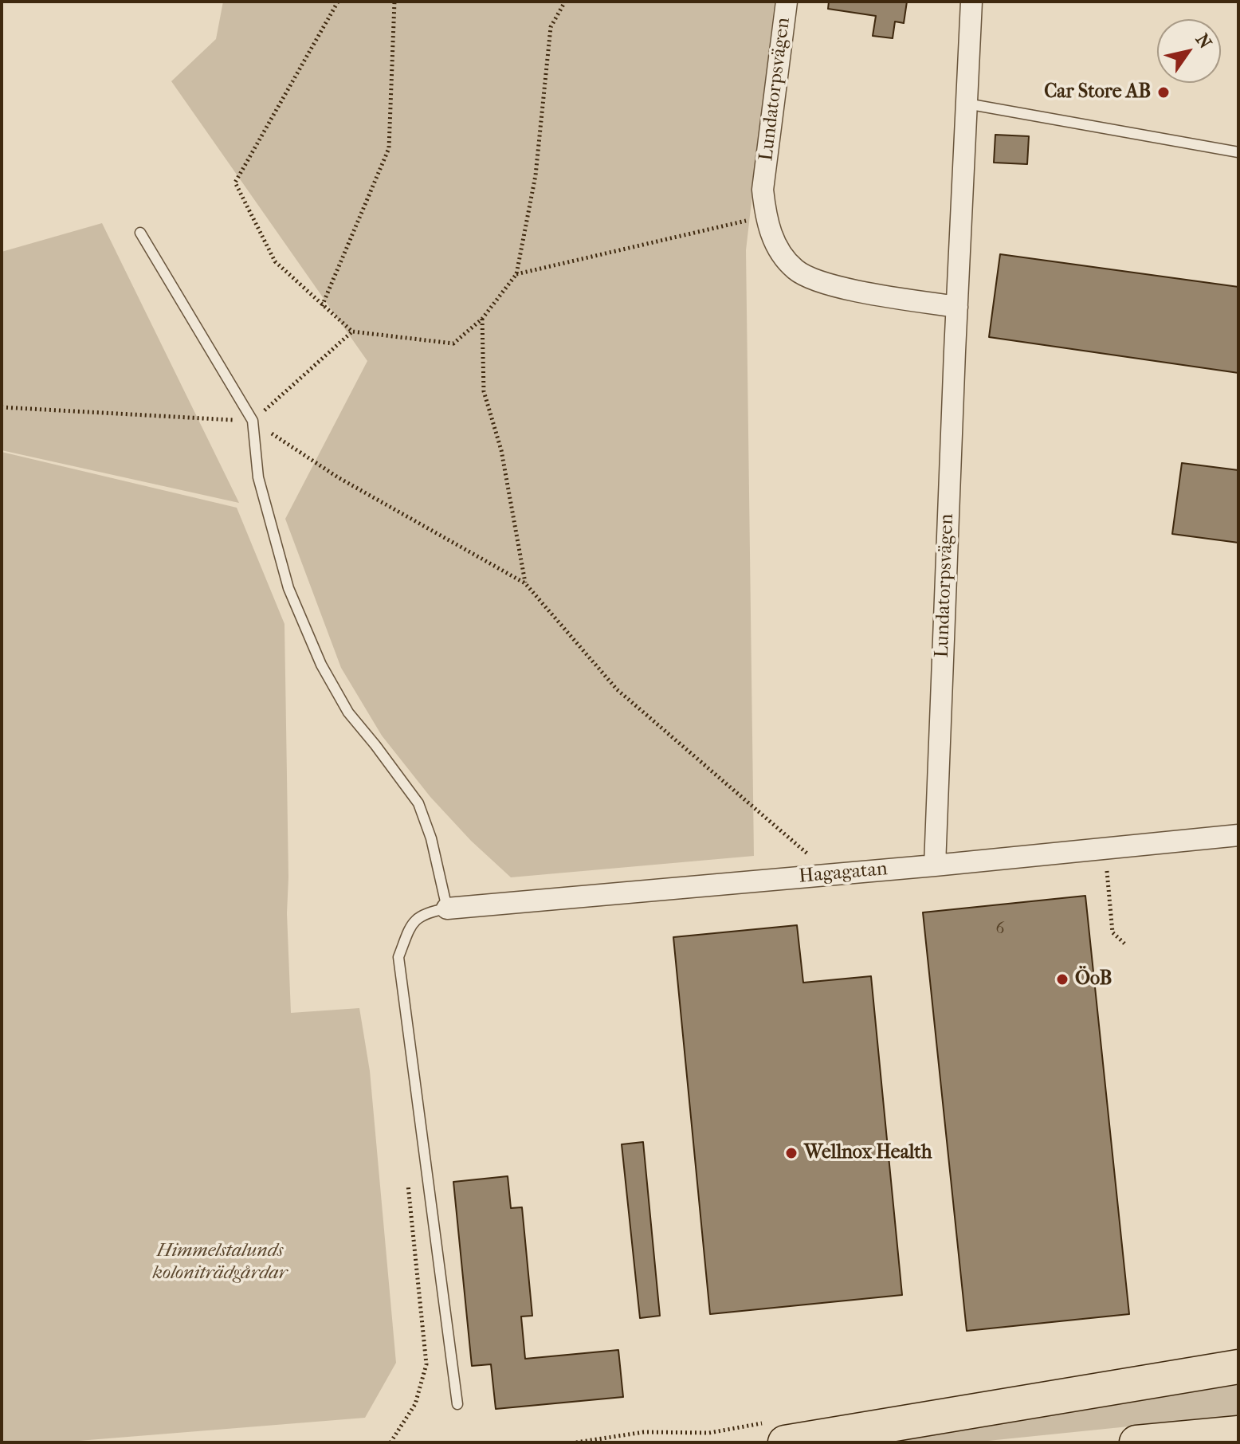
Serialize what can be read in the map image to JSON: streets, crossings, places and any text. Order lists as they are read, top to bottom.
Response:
{
  "streets": {
    "street": ["Lundatorpsvägen", "Hagagatan"]
  },
  "crossings": [
    ["Lundatorpsvägen", "Hagagatan"]
  ],
  "parks": ["Himmelstalunds koloniträdgårdar"],
  "places": ["Car Store AB", "ÖoB", "Wellnox Health"],
  "house_numbers": ["6"],
  "north": "top right"
}
